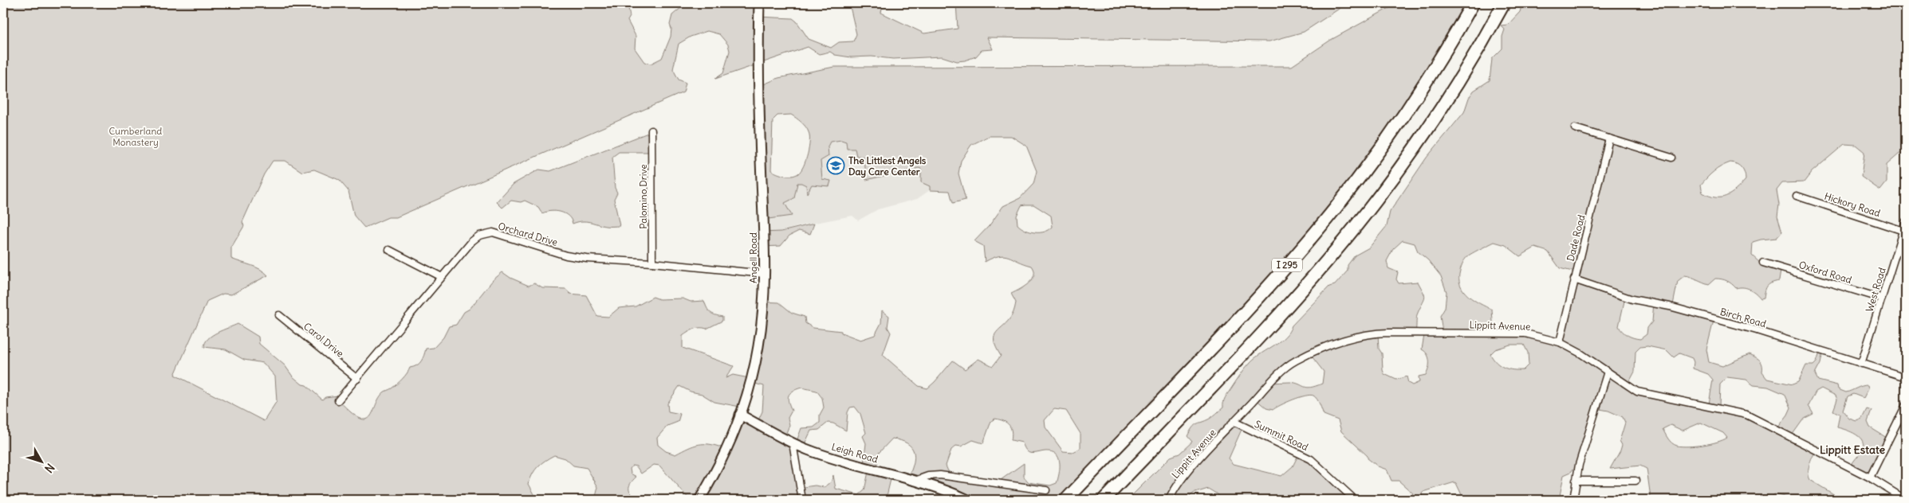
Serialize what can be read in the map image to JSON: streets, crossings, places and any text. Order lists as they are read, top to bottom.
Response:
{
  "streets": {
    "highway": ["I 295"],
    "main road": ["Angell Road", "Leigh Road"],
    "street": [
      "Palomino Drive",
      "Hickory Road",
      "Orchard Drive",
      "Dade Road",
      "Oxford Road",
      "West Road",
      "Birch Road",
      "Lippitt Avenue",
      "Carol Drive",
      "Summit Road"
    ]
  },
  "crossings": [
    ["Palomino Drive", "Orchard Drive"],
    ["Hickory Road", "West Road"],
    ["Orchard Drive", "Angell Road"],
    ["Orchard Drive", "Carol Drive"],
    ["Dade Road", "Birch Road"],
    ["Dade Road", "Lippitt Avenue"],
    ["Angell Road", "Leigh Road"],
    ["Oxford Road", "West Road"],
    ["West Road", "Birch Road"],
    ["Lippitt Avenue", "Summit Road"]
  ],
  "districts": ["Lippitt Estate"],
  "parks": ["Cumberland Monastery"],
  "places": {
    "school or university": ["The Littlest Angels Day Care Center"]
  },
  "north": "bottom right"
}
